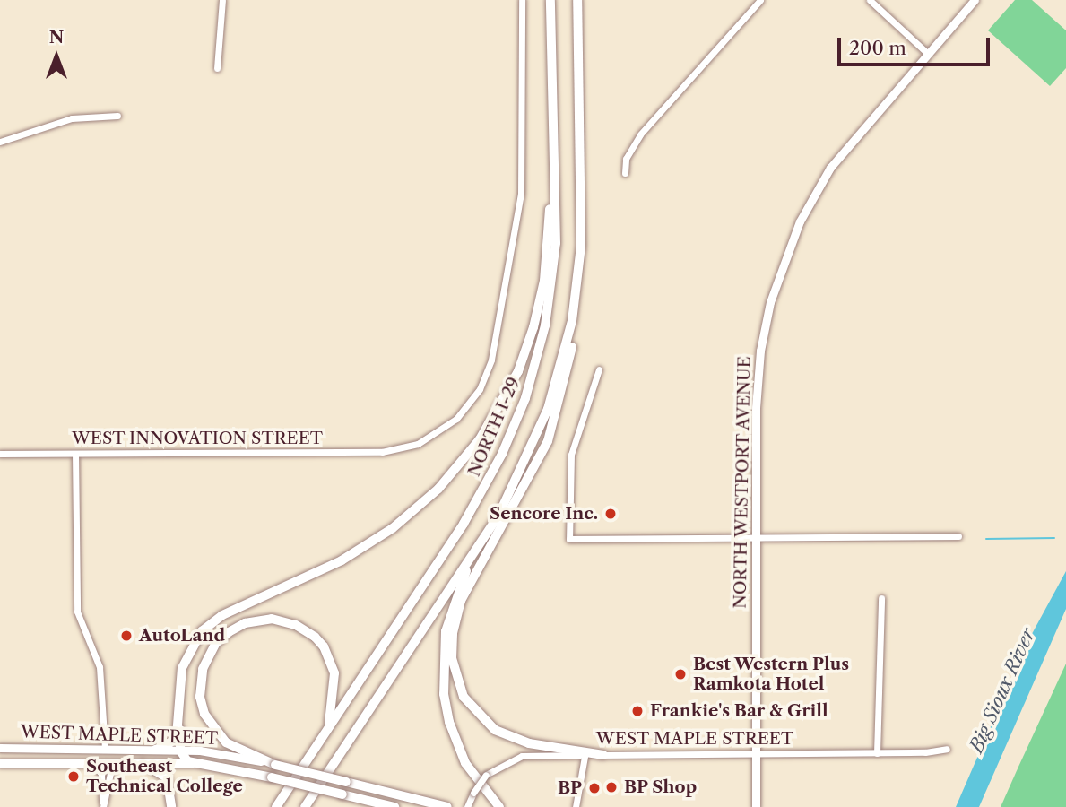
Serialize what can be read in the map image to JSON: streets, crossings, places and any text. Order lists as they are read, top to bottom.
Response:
{
  "streets": {
    "highway": ["NORTH I-29"],
    "main road": ["NORTH WESTPORT AVENUE", "WEST MAPLE STREET"],
    "street": ["WEST INNOVATION STREET"]
  },
  "crossings": [
    ["NORTH WESTPORT AVENUE", "WEST MAPLE STREET"]
  ],
  "water": ["Big Sioux River"],
  "places": [
    "Sencore Inc.",
    "AutoLand",
    "Best Western Plus Ramkota Hotel",
    "Frankie's Bar & Grill",
    "Southeast Technical College",
    "BP Shop",
    "BP"
  ],
  "scale_bar": "200 m",
  "north": "top"
}
